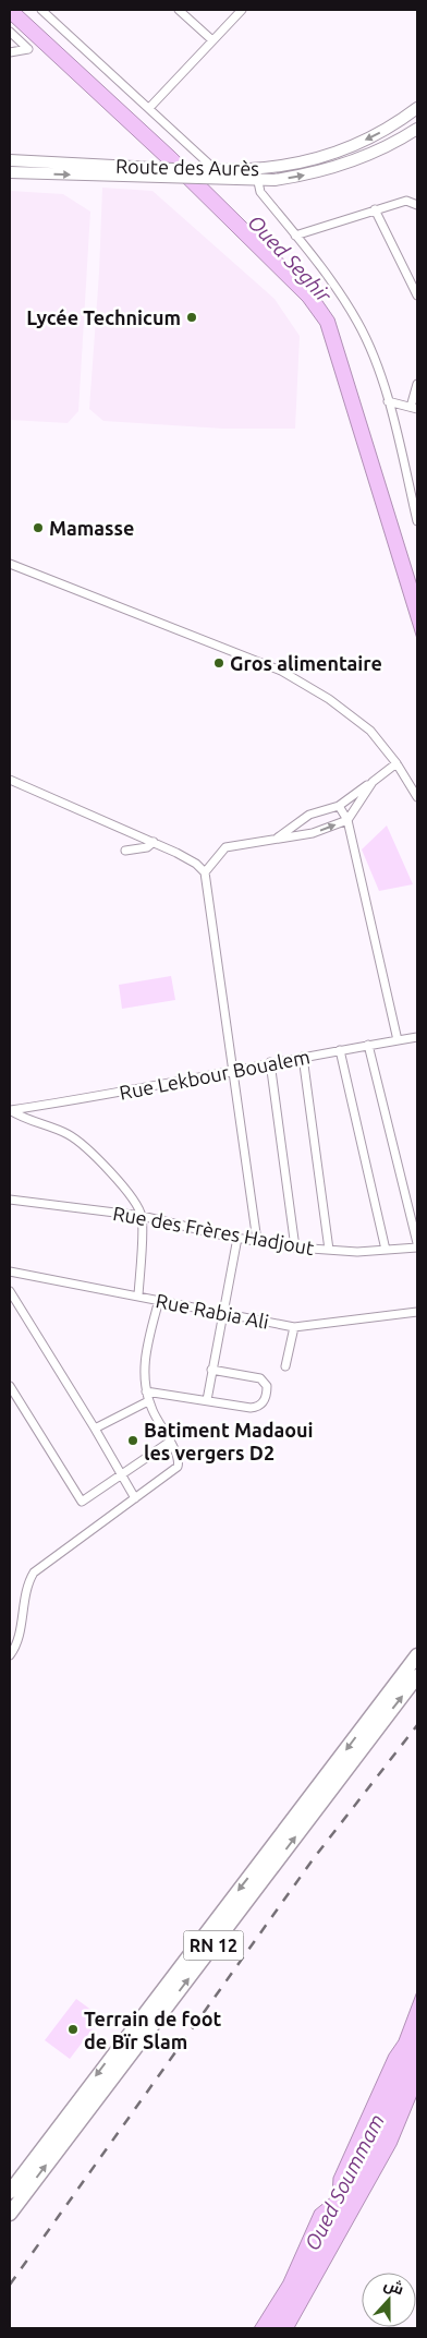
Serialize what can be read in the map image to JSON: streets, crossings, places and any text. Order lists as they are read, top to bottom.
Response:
{
  "streets": {
    "highway": ["RN 12"],
    "street": [
      "Route des Aurès",
      "Rue Lekbour Boualem",
      "Rue des Frères Hadjout",
      "Rue Rabia Ali"
    ]
  },
  "water": ["Oued Seghir", "Oued Soummam"],
  "places": [
    "Lycée Technicum",
    "Mamasse",
    "Gros alimentaire",
    "Batiment Madaoui les vergers D2",
    "Terrain de foot de Bïr Slam"
  ],
  "north": "top"
}
